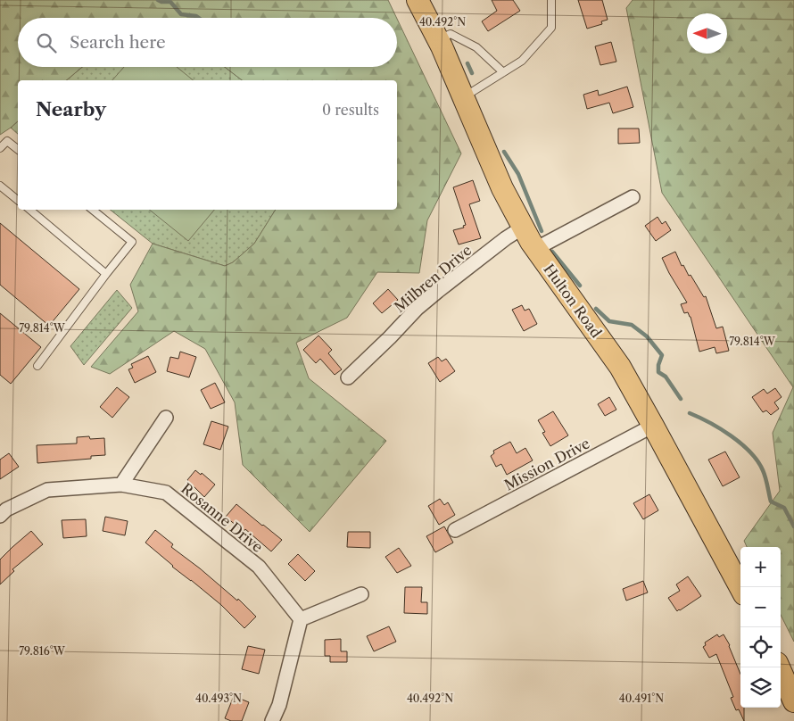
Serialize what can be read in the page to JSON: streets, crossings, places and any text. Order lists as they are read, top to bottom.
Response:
{
  "streets": {
    "main road": ["Hulton Road"],
    "street": ["Milbren Drive", "Mission Drive", "Rosanne Drive"]
  },
  "crossings": [
    ["Milbren Drive", "Hulton Road"],
    ["Hulton Road", "Mission Drive"]
  ],
  "north": "left",
  "page": {
    "search": "Search here",
    "heading": ["Nearby", "0 results"],
    "map_buttons": ["+", "−"]
  },
  "coordinates": [
    "40.492°N",
    "79.814°W",
    "79.816°W",
    "40.493°N",
    "40.491°N"
  ]
}
